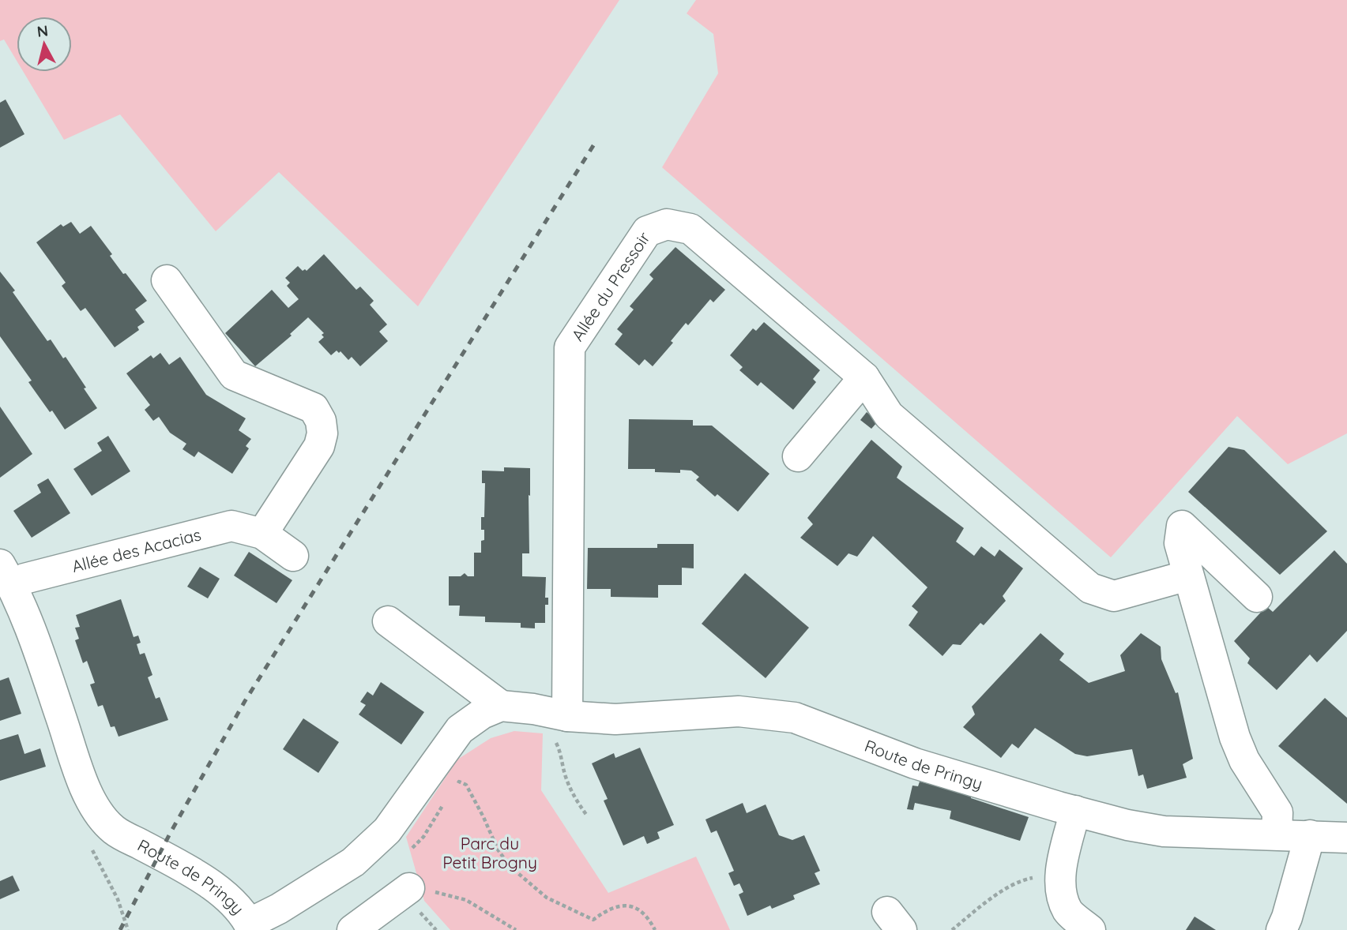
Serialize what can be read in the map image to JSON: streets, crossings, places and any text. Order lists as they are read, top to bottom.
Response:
{
  "streets": {
    "street": ["Allée du Pressoir", "Allée des Acacias", "Route de Pringy"]
  },
  "crossings": [
    ["Allée du Pressoir", "Route de Pringy"],
    ["Allée des Acacias", "Route de Pringy"]
  ],
  "parks": ["Parc du Petit Brogny"],
  "north": "top"
}
